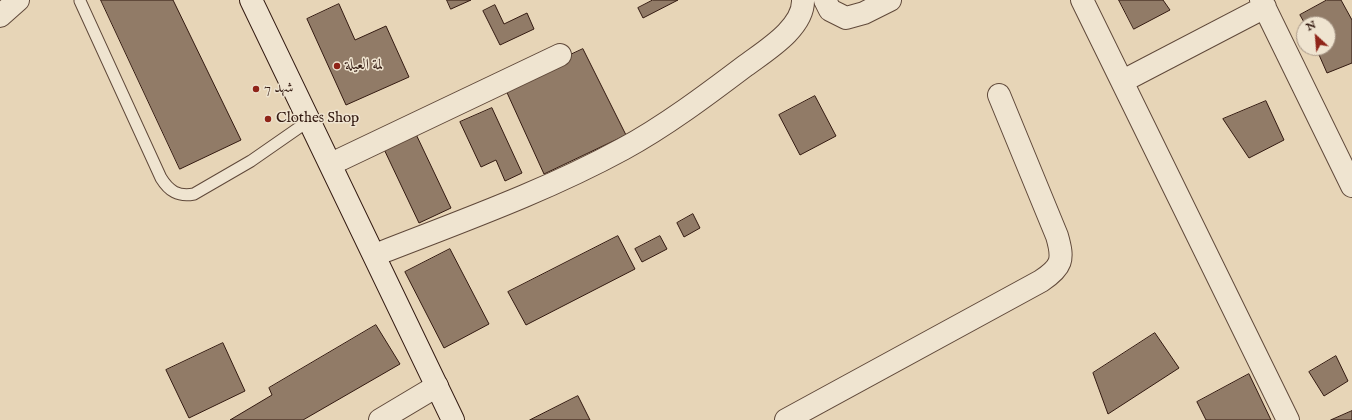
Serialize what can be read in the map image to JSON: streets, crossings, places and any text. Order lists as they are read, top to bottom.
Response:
{
  "places": ["لمة العيلة", "شهد 7", "Clothes Shop"],
  "north": "top left"
}
